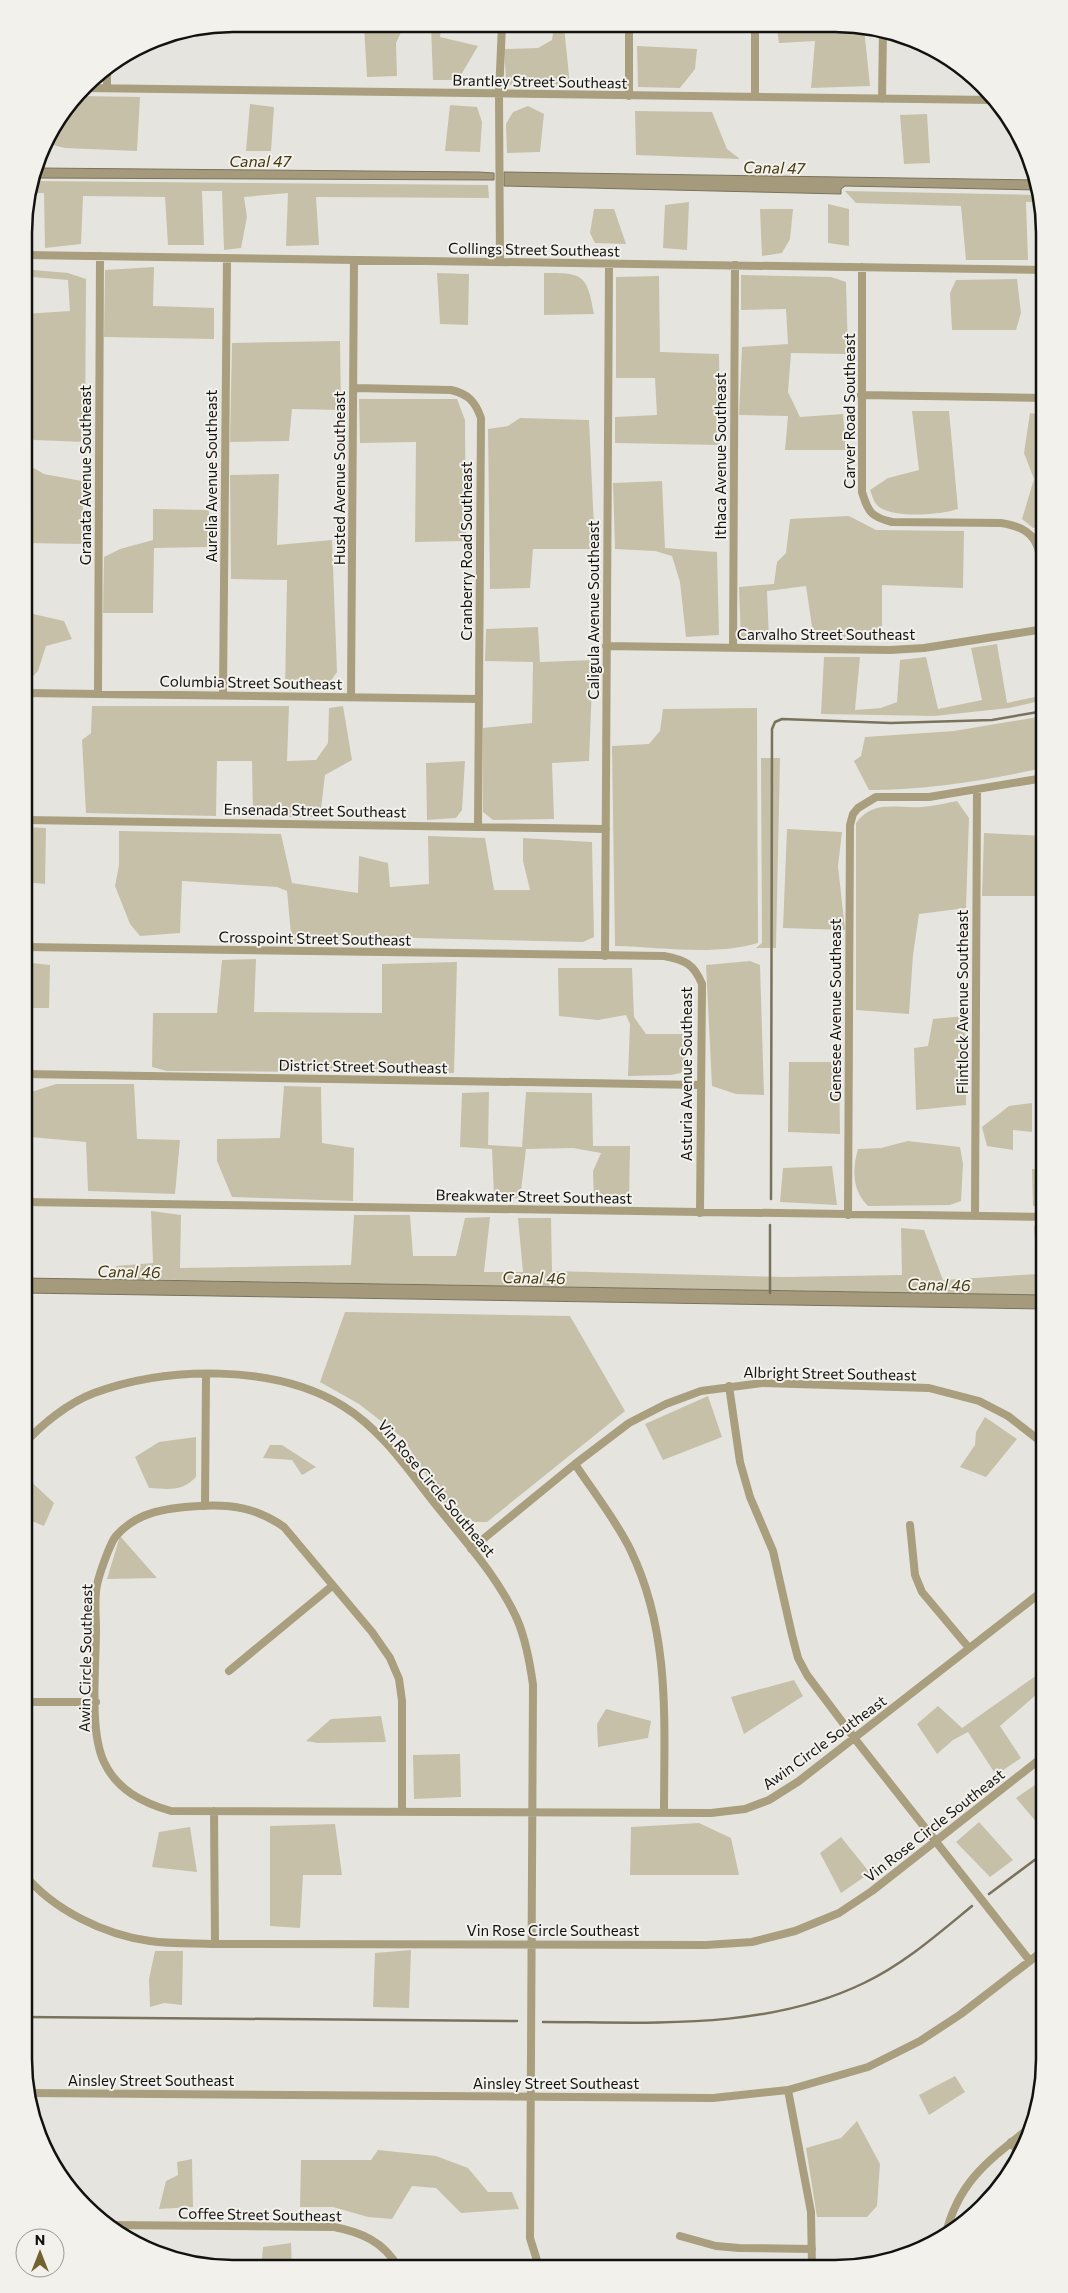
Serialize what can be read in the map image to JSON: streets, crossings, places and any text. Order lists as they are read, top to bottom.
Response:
{
  "streets": {
    "street": [
      "Brantley Street Southeast",
      "Collings Street Southeast",
      "Carver Road Southeast",
      "Ithaca Avenue Southeast",
      "Granata Avenue Southeast",
      "Aurelia Avenue Southeast",
      "Husted Avenue Southeast",
      "Cranberry Road Southeast",
      "Caligula Avenue Southeast",
      "Carvalho Street Southeast",
      "Columbia Street Southeast",
      "Ensenada Street Southeast",
      "Crosspoint Street Southeast",
      "Flintlock Avenue Southeast",
      "Genesee Avenue Southeast",
      "District Street Southeast",
      "Asturia Avenue Southeast",
      "Breakwater Street Southeast",
      "Albright Street Southeast",
      "Vin Rose Circle Southeast",
      "Awin Circle Southeast",
      "Ainsley Street Southeast",
      "Coffee Street Southeast"
    ]
  },
  "crossings": [
    ["Collings Street Southeast", "Carver Road Southeast"],
    ["Collings Street Southeast", "Ithaca Avenue Southeast"],
    ["Collings Street Southeast", "Granata Avenue Southeast"],
    ["Collings Street Southeast", "Aurelia Avenue Southeast"],
    ["Collings Street Southeast", "Husted Avenue Southeast"],
    ["Collings Street Southeast", "Caligula Avenue Southeast"],
    ["Ithaca Avenue Southeast", "Carvalho Street Southeast"],
    ["Granata Avenue Southeast", "Columbia Street Southeast"],
    ["Aurelia Avenue Southeast", "Columbia Street Southeast"],
    ["Husted Avenue Southeast", "Cranberry Road Southeast"],
    ["Husted Avenue Southeast", "Columbia Street Southeast"],
    ["Cranberry Road Southeast", "Columbia Street Southeast"],
    ["Cranberry Road Southeast", "Ensenada Street Southeast"],
    ["Caligula Avenue Southeast", "Carvalho Street Southeast"],
    ["Caligula Avenue Southeast", "Ensenada Street Southeast"],
    ["Caligula Avenue Southeast", "Crosspoint Street Southeast"],
    ["Caligula Avenue Southeast", "Asturia Avenue Southeast"],
    ["Crosspoint Street Southeast", "Asturia Avenue Southeast"],
    ["Flintlock Avenue Southeast", "Genesee Avenue Southeast"],
    ["Flintlock Avenue Southeast", "Breakwater Street Southeast"],
    ["Genesee Avenue Southeast", "Breakwater Street Southeast"],
    ["District Street Southeast", "Asturia Avenue Southeast"],
    ["Asturia Avenue Southeast", "Breakwater Street Southeast"],
    ["Albright Street Southeast", "Vin Rose Circle Southeast"],
    ["Vin Rose Circle Southeast", "Awin Circle Southeast"],
    ["Vin Rose Circle Southeast", "Ainsley Street Southeast"]
  ],
  "water": ["Canal 47", "Canal 46"],
  "north": "top"
}
